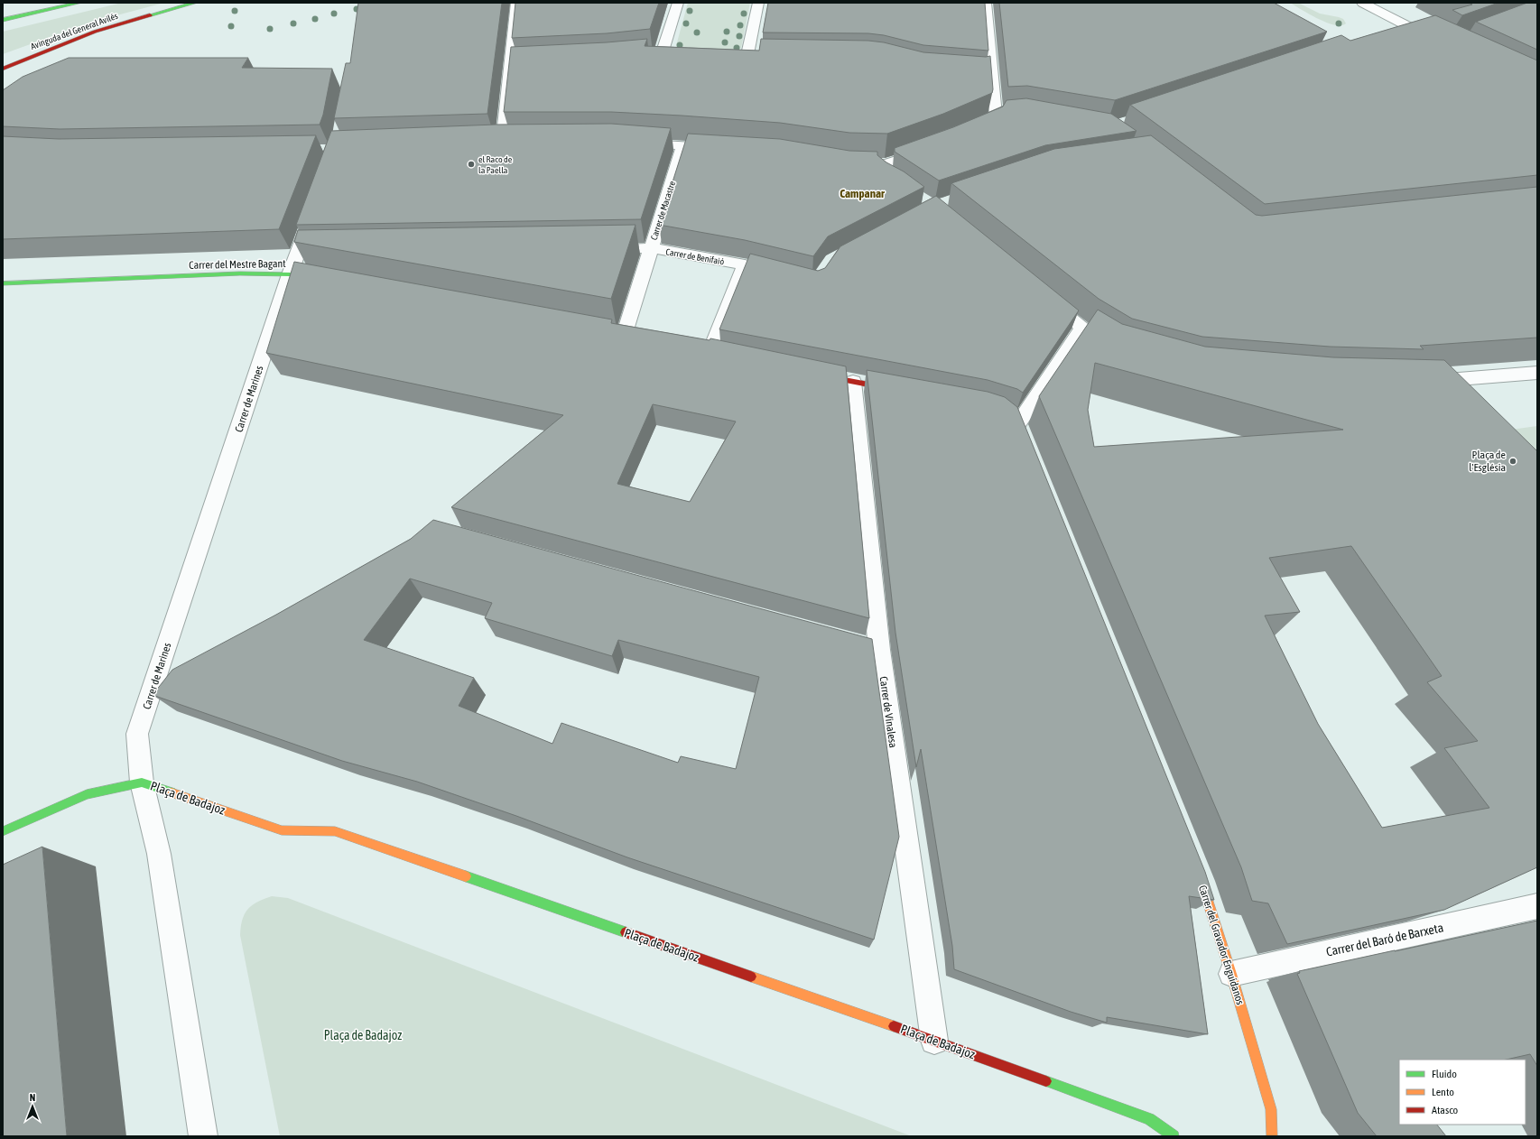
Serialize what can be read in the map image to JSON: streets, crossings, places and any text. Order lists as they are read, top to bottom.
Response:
{
  "streets": {
    "street": [
      "Avinguda del General Avilés",
      "Carrer de Macastre",
      "Carrer de Benifaió",
      "Carrer del Mestre Bagant",
      "Carrer de Marines",
      "Carrer de Vinalesa",
      "Plaça de Badajoz",
      "Carrer del Baró de Barxeta",
      "Carrer del Gravador Enguídanos"
    ]
  },
  "crossings": [
    ["Carrer de Macastre", "Carrer de Benifaió"],
    ["Carrer del Mestre Bagant", "Carrer de Marines"],
    ["Carrer de Marines", "Plaça de Badajoz"],
    ["Carrer de Vinalesa", "Plaça de Badajoz"],
    ["Carrer del Baró de Barxeta", "Carrer del Gravador Enguídanos"]
  ],
  "districts": ["Campanar"],
  "parks": ["Plaça de Badajoz"],
  "places": ["el Raco de la Paella", "Plaça de l'Església"],
  "legend": ["Fluido", "Lento", "Atasco"],
  "north": "top"
}
